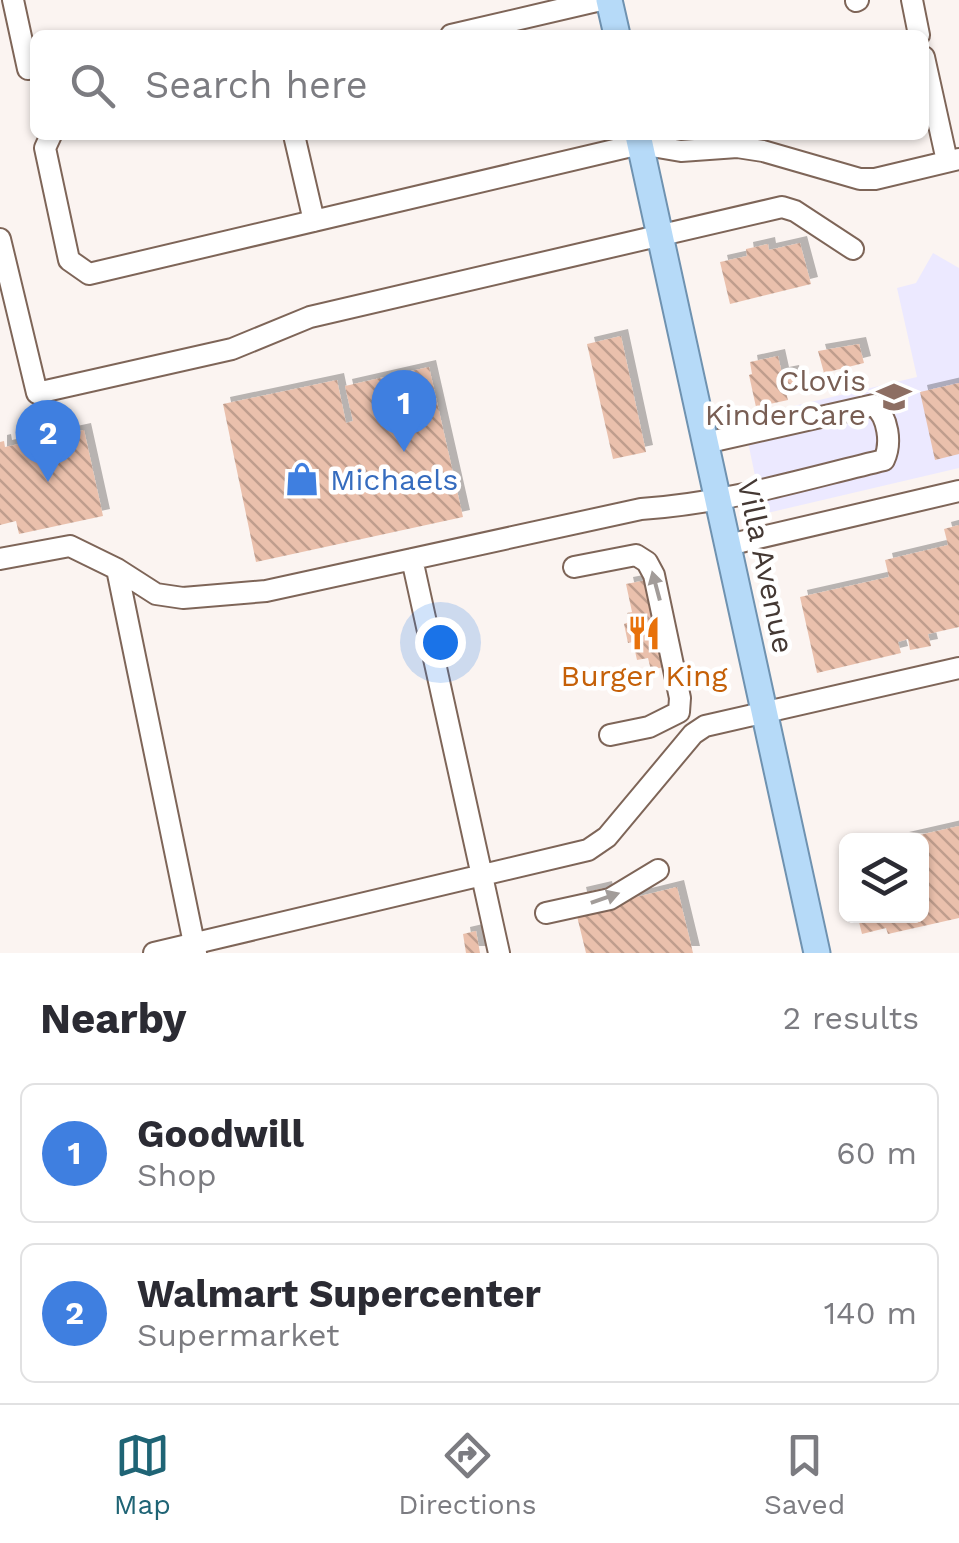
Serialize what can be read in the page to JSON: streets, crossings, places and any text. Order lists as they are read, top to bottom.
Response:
{
  "streets": {
    "main road": ["Villa Avenue"]
  },
  "places": {
    "school or university": ["Clovis KinderCare"],
    "shop": ["Michaels"],
    "restaurant": ["Burger King"]
  },
  "page": {
    "search": "Search here",
    "pins": ["1", "2"],
    "heading": ["Nearby", "2 results"],
    "list": [
      {
        "mark": "1",
        "name": "Goodwill",
        "note": "Shop",
        "value": "60 m"
      },
      {
        "mark": "2",
        "name": "Walmart Supercenter",
        "note": "Supermarket",
        "value": "140 m"
      }
    ],
    "nav": ["Map", "Directions", "Saved"]
  }
}
